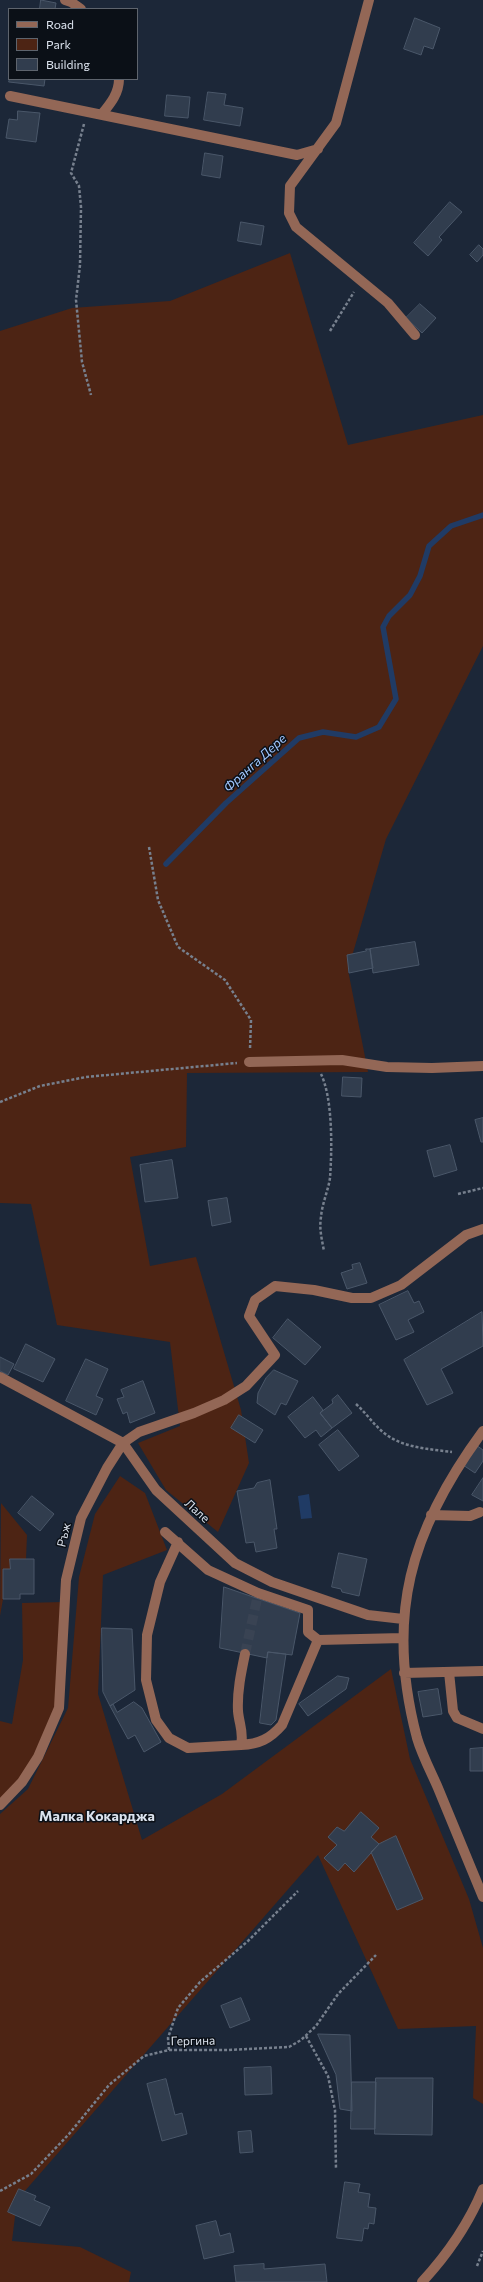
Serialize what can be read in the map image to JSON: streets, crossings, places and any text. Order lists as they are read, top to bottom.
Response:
{
  "streets": {
    "street": ["Лале", "Ръж"],
    "path": ["Гергина"]
  },
  "crossings": [
    ["Лале", "Ръж"]
  ],
  "districts": ["Малка Кокарджа"],
  "water": ["Франга Дере"],
  "legend": ["Road", "Park", "Building"]
}
